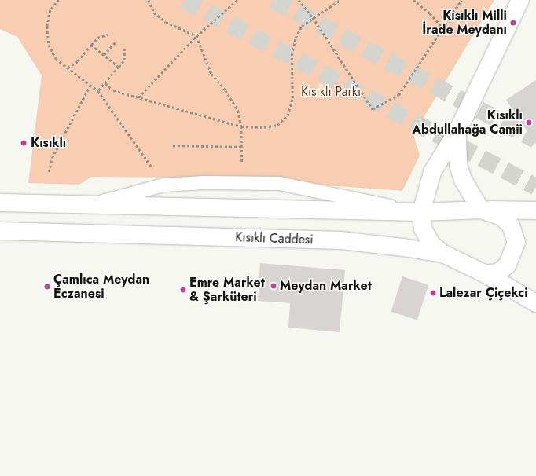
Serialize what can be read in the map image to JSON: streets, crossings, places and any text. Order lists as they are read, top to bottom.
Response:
{
  "streets": {
    "main road": ["Kısıklı Caddesi"]
  },
  "parks": ["Kısıklı Parkı"],
  "places": [
    "Kısıklı Milli İrade Meydanı",
    "Kısıklı Abdullahağa Camii",
    "Kısıklı",
    "Meydan Market",
    "Çamlıca Meydan Eczanesi",
    "Emre Market & Şarküteri",
    "Lalezar Çiçekci"
  ]
}
